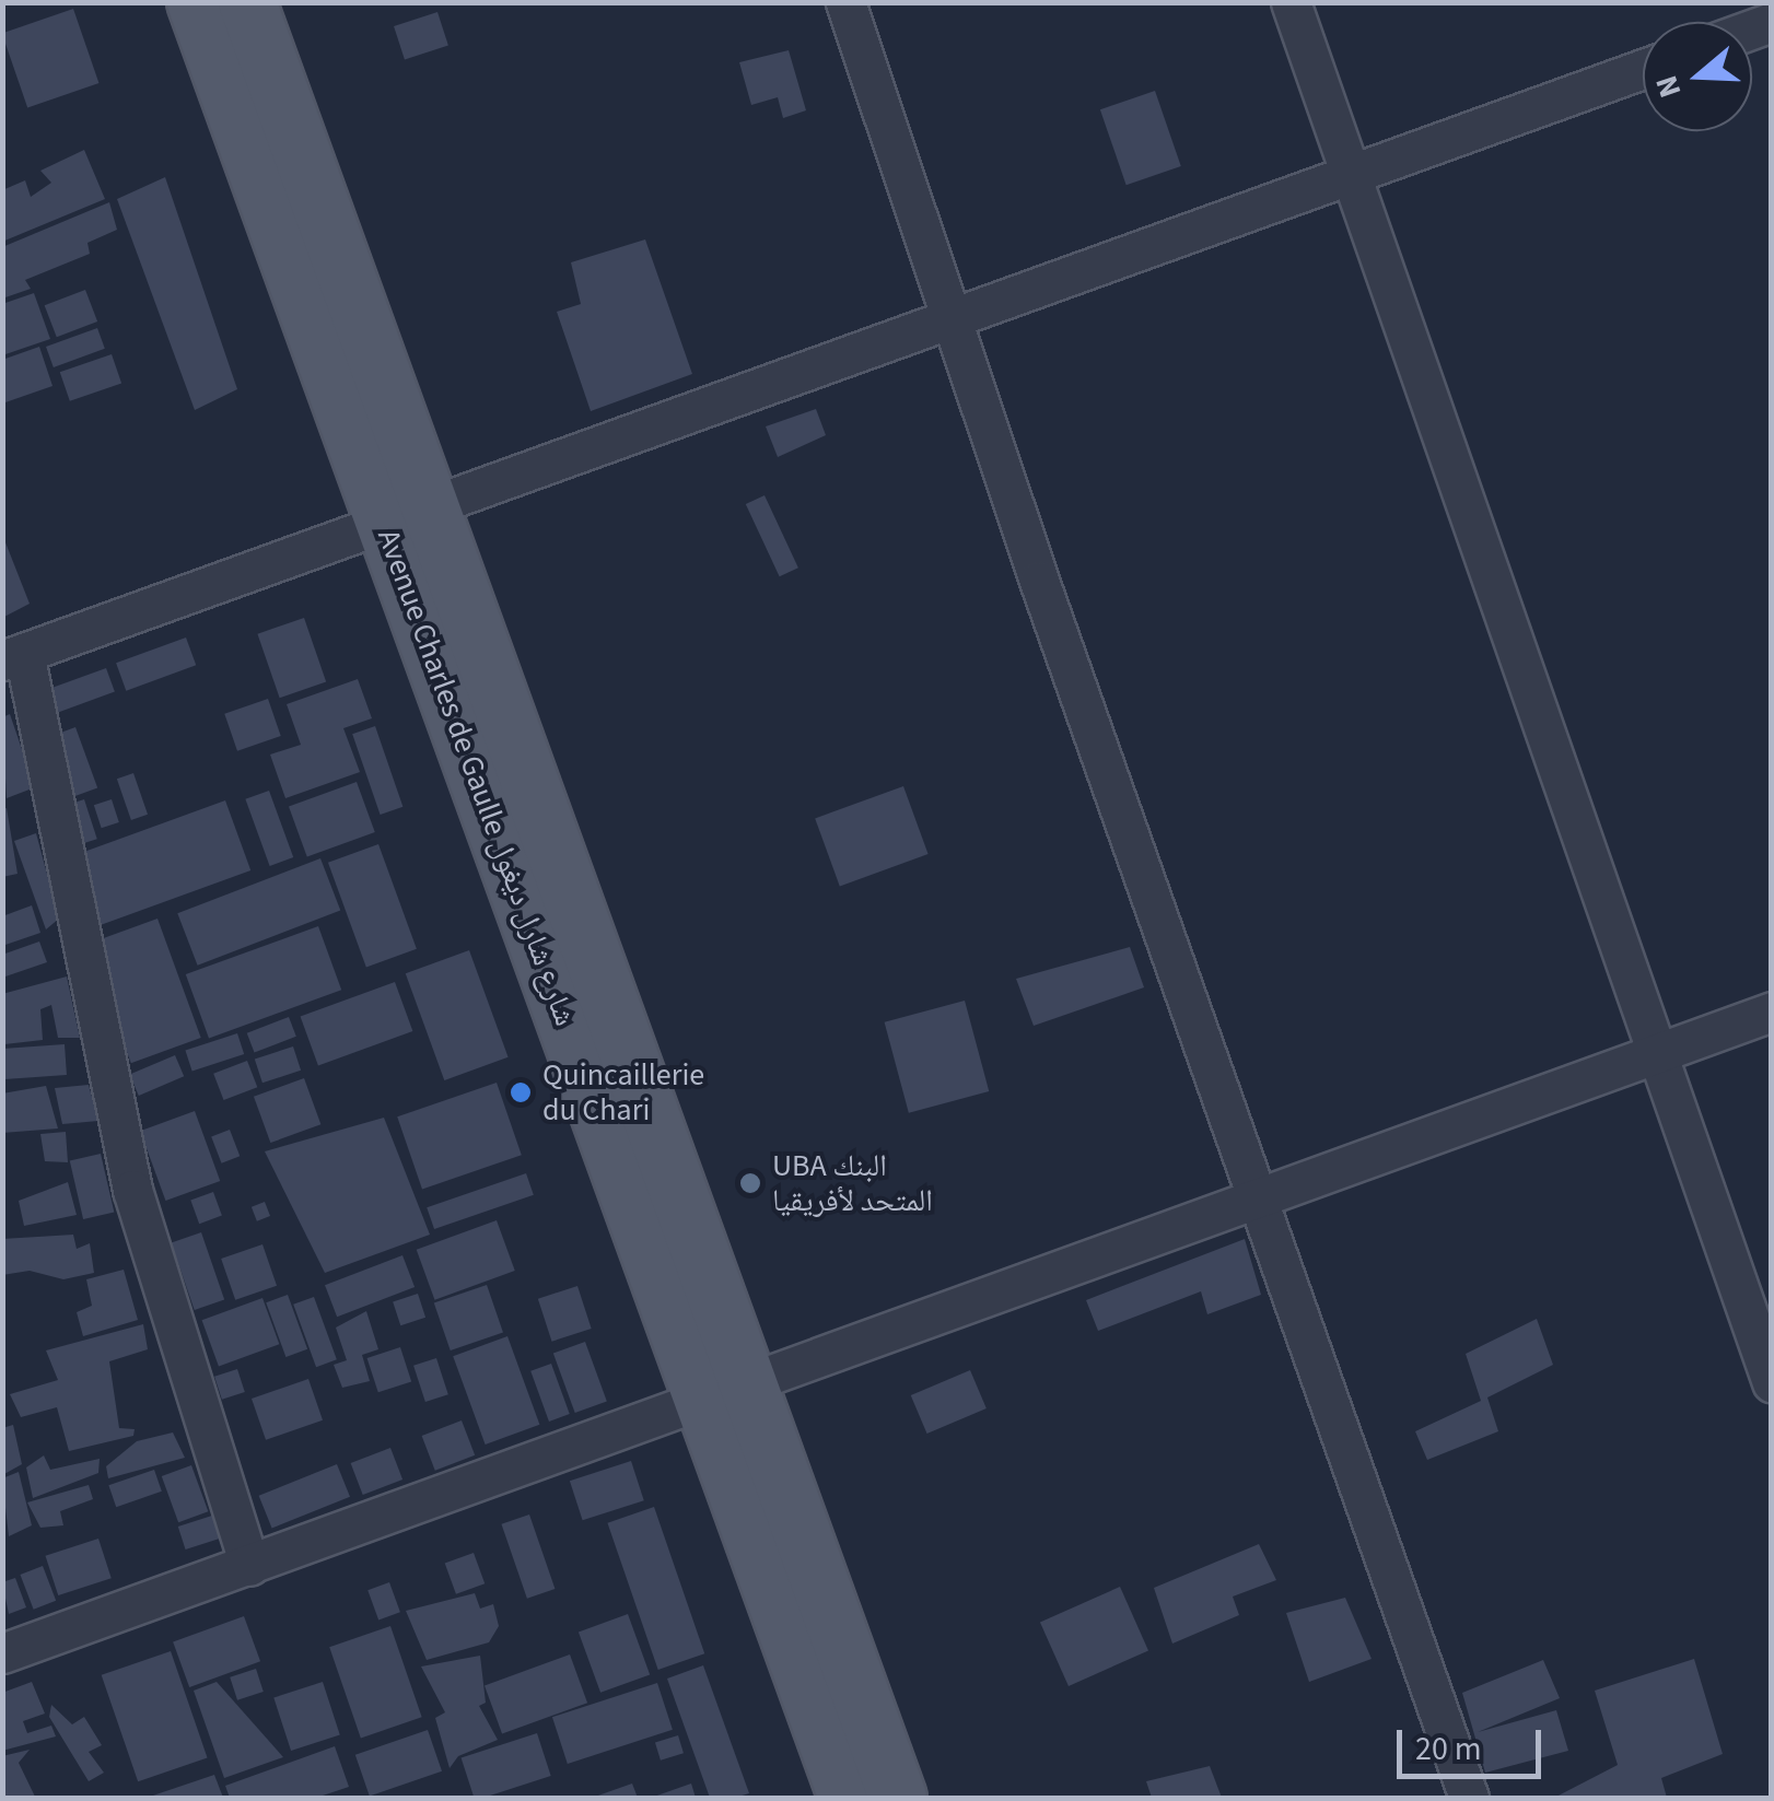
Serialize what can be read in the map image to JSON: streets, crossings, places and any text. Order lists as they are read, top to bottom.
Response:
{
  "streets": {
    "main road": ["Avenue Charles de Gaulle شارع شارل ديغول"]
  },
  "places": ["Quincaillerie du Chari", "UBA البنك المتحد لأفريقيا"],
  "scale_bar": "20 m",
  "north": "left"
}
